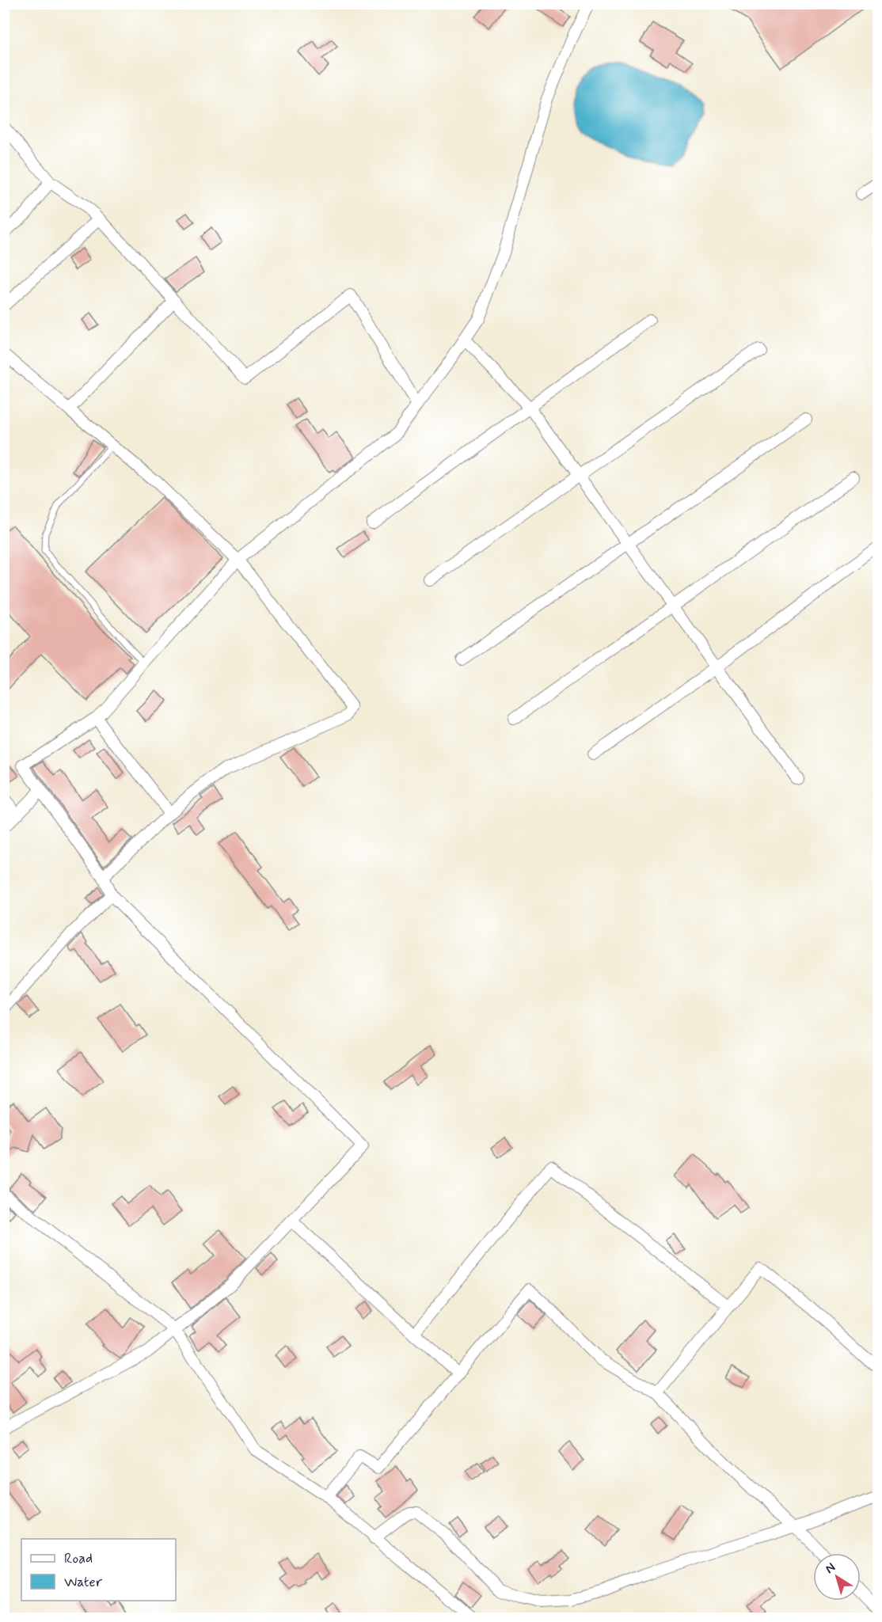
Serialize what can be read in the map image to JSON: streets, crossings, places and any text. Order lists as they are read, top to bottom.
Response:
{
  "legend": ["Road", "Water"],
  "north": "top left"
}
